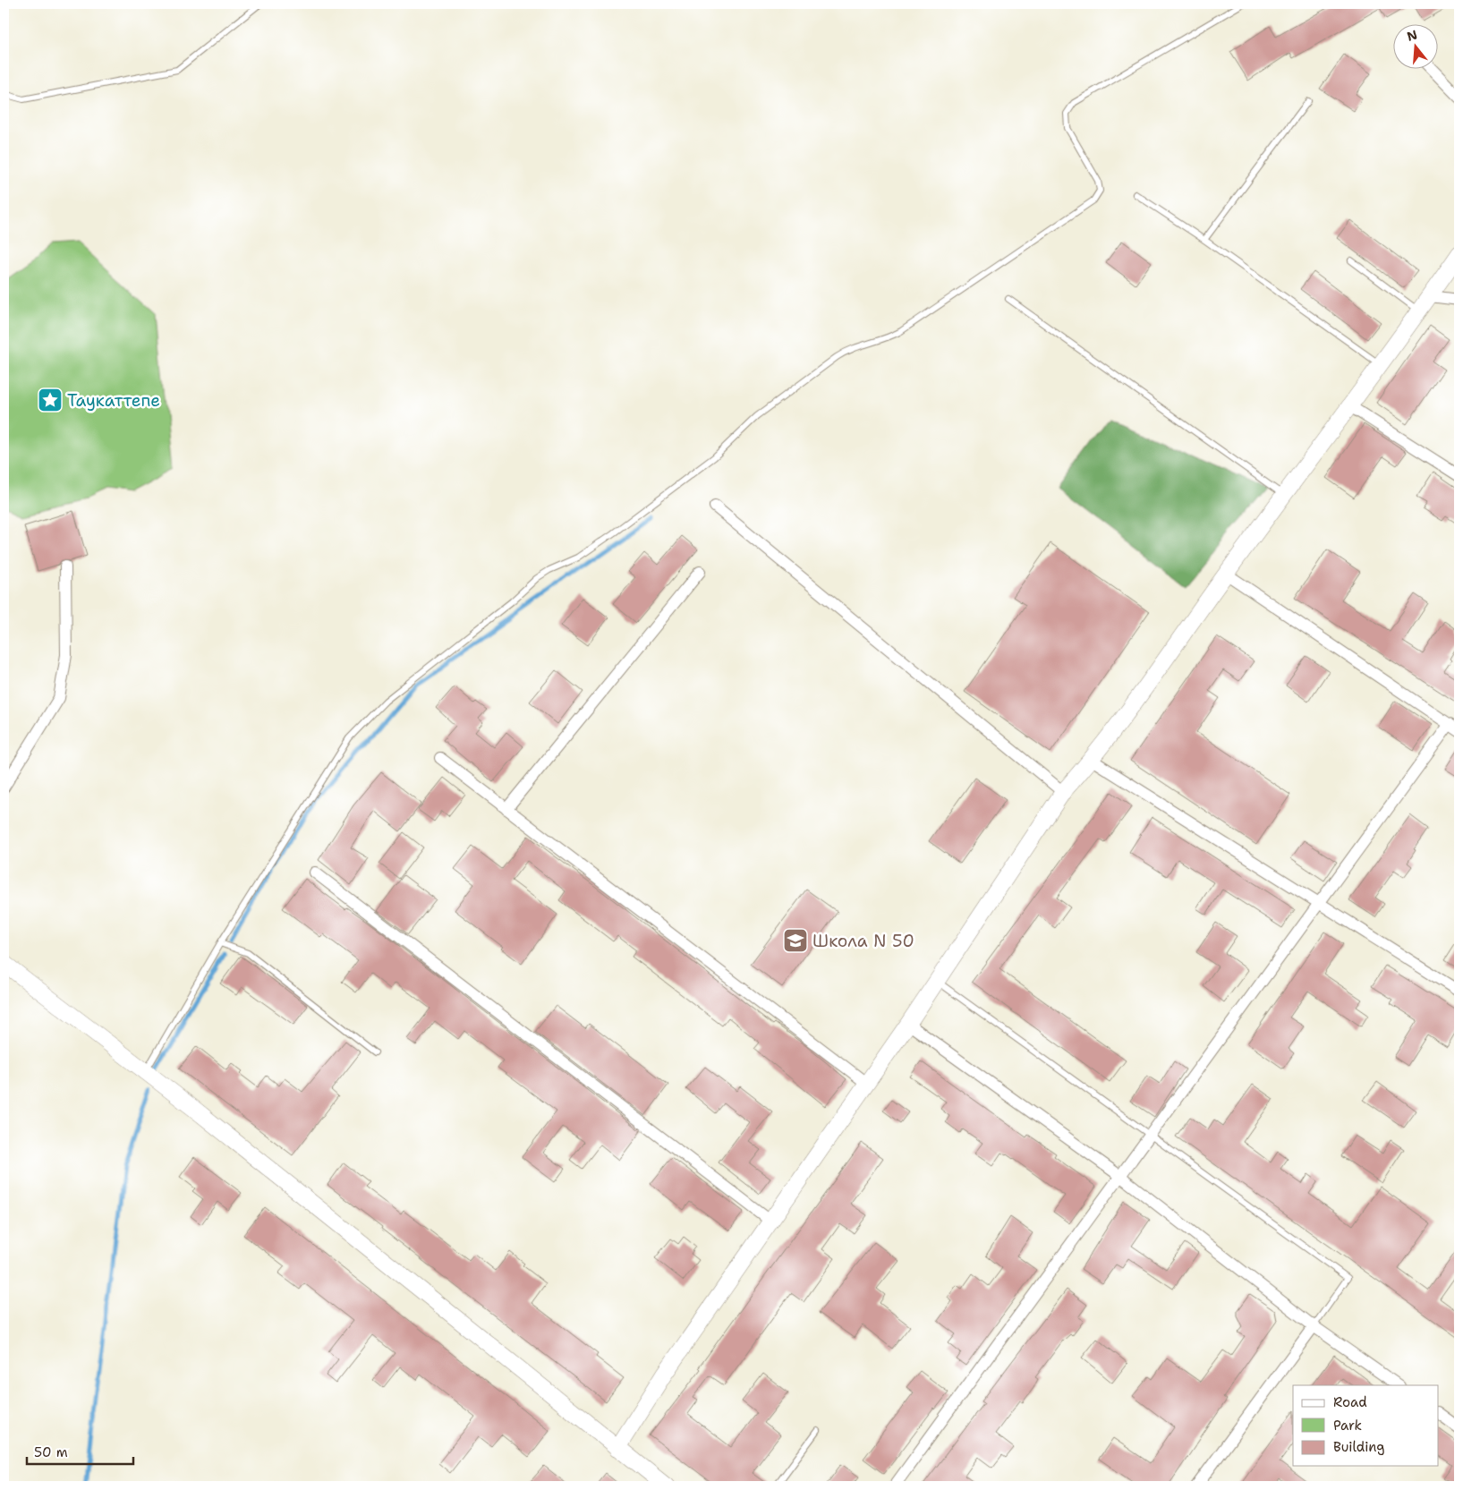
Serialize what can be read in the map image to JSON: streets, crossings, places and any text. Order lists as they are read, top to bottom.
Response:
{
  "places": {
    "place": ["Таукаттепе"],
    "school or university": ["Школа N 50"]
  },
  "legend": ["Road", "Park", "Building"],
  "scale_bar": "50 m",
  "north": "top"
}
